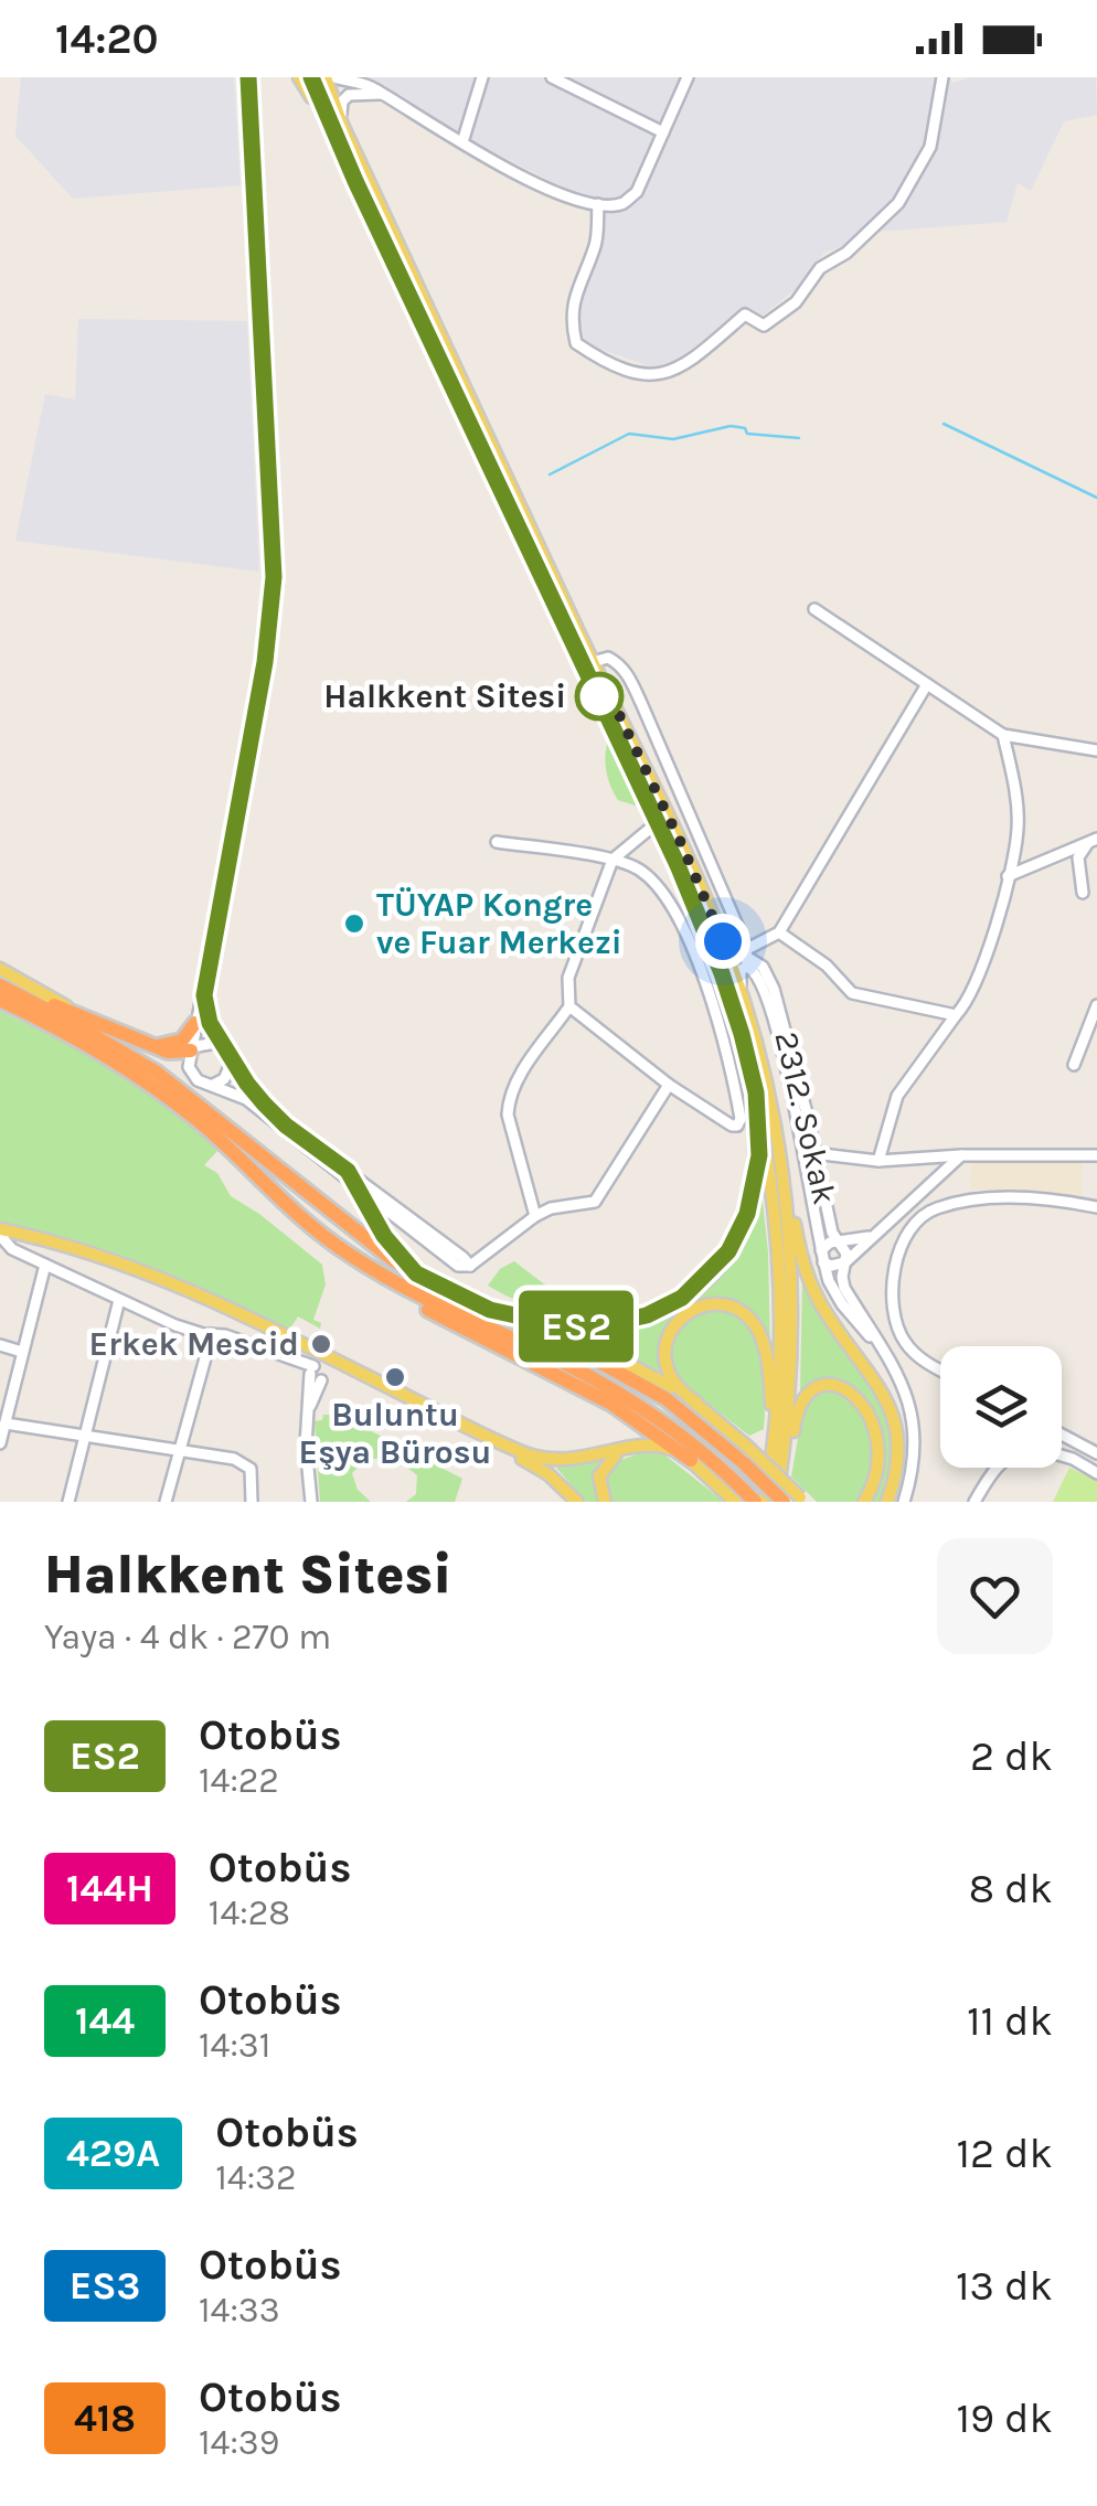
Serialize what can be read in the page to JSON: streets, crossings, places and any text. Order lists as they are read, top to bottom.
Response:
{
  "streets": {
    "street": ["2312. Sokak"]
  },
  "places": [
    "Halkkent Sitesi",
    "TÜYAP Kongre ve Fuar Merkezi",
    "Erkek Mescid",
    "Buluntu Eşya Bürosu"
  ],
  "lines": ["bus line ES2"],
  "page": {
    "status": "14:20",
    "on_map": "ES2",
    "heading": ["Halkkent Sitesi", "Yaya · 4 dk · 270 m"],
    "list": [
      {
        "mark": "ES2",
        "name": "Otobüs",
        "note": "14:22",
        "value": "2 dk"
      },
      {
        "mark": "144H",
        "name": "Otobüs",
        "note": "14:28",
        "value": "8 dk"
      },
      {
        "mark": "144",
        "name": "Otobüs",
        "note": "14:31",
        "value": "11 dk"
      },
      {
        "mark": "429A",
        "name": "Otobüs",
        "note": "14:32",
        "value": "12 dk"
      },
      {
        "mark": "ES3",
        "name": "Otobüs",
        "note": "14:33",
        "value": "13 dk"
      },
      {
        "mark": "418",
        "name": "Otobüs",
        "note": "14:39",
        "value": "19 dk"
      }
    ]
  }
}
